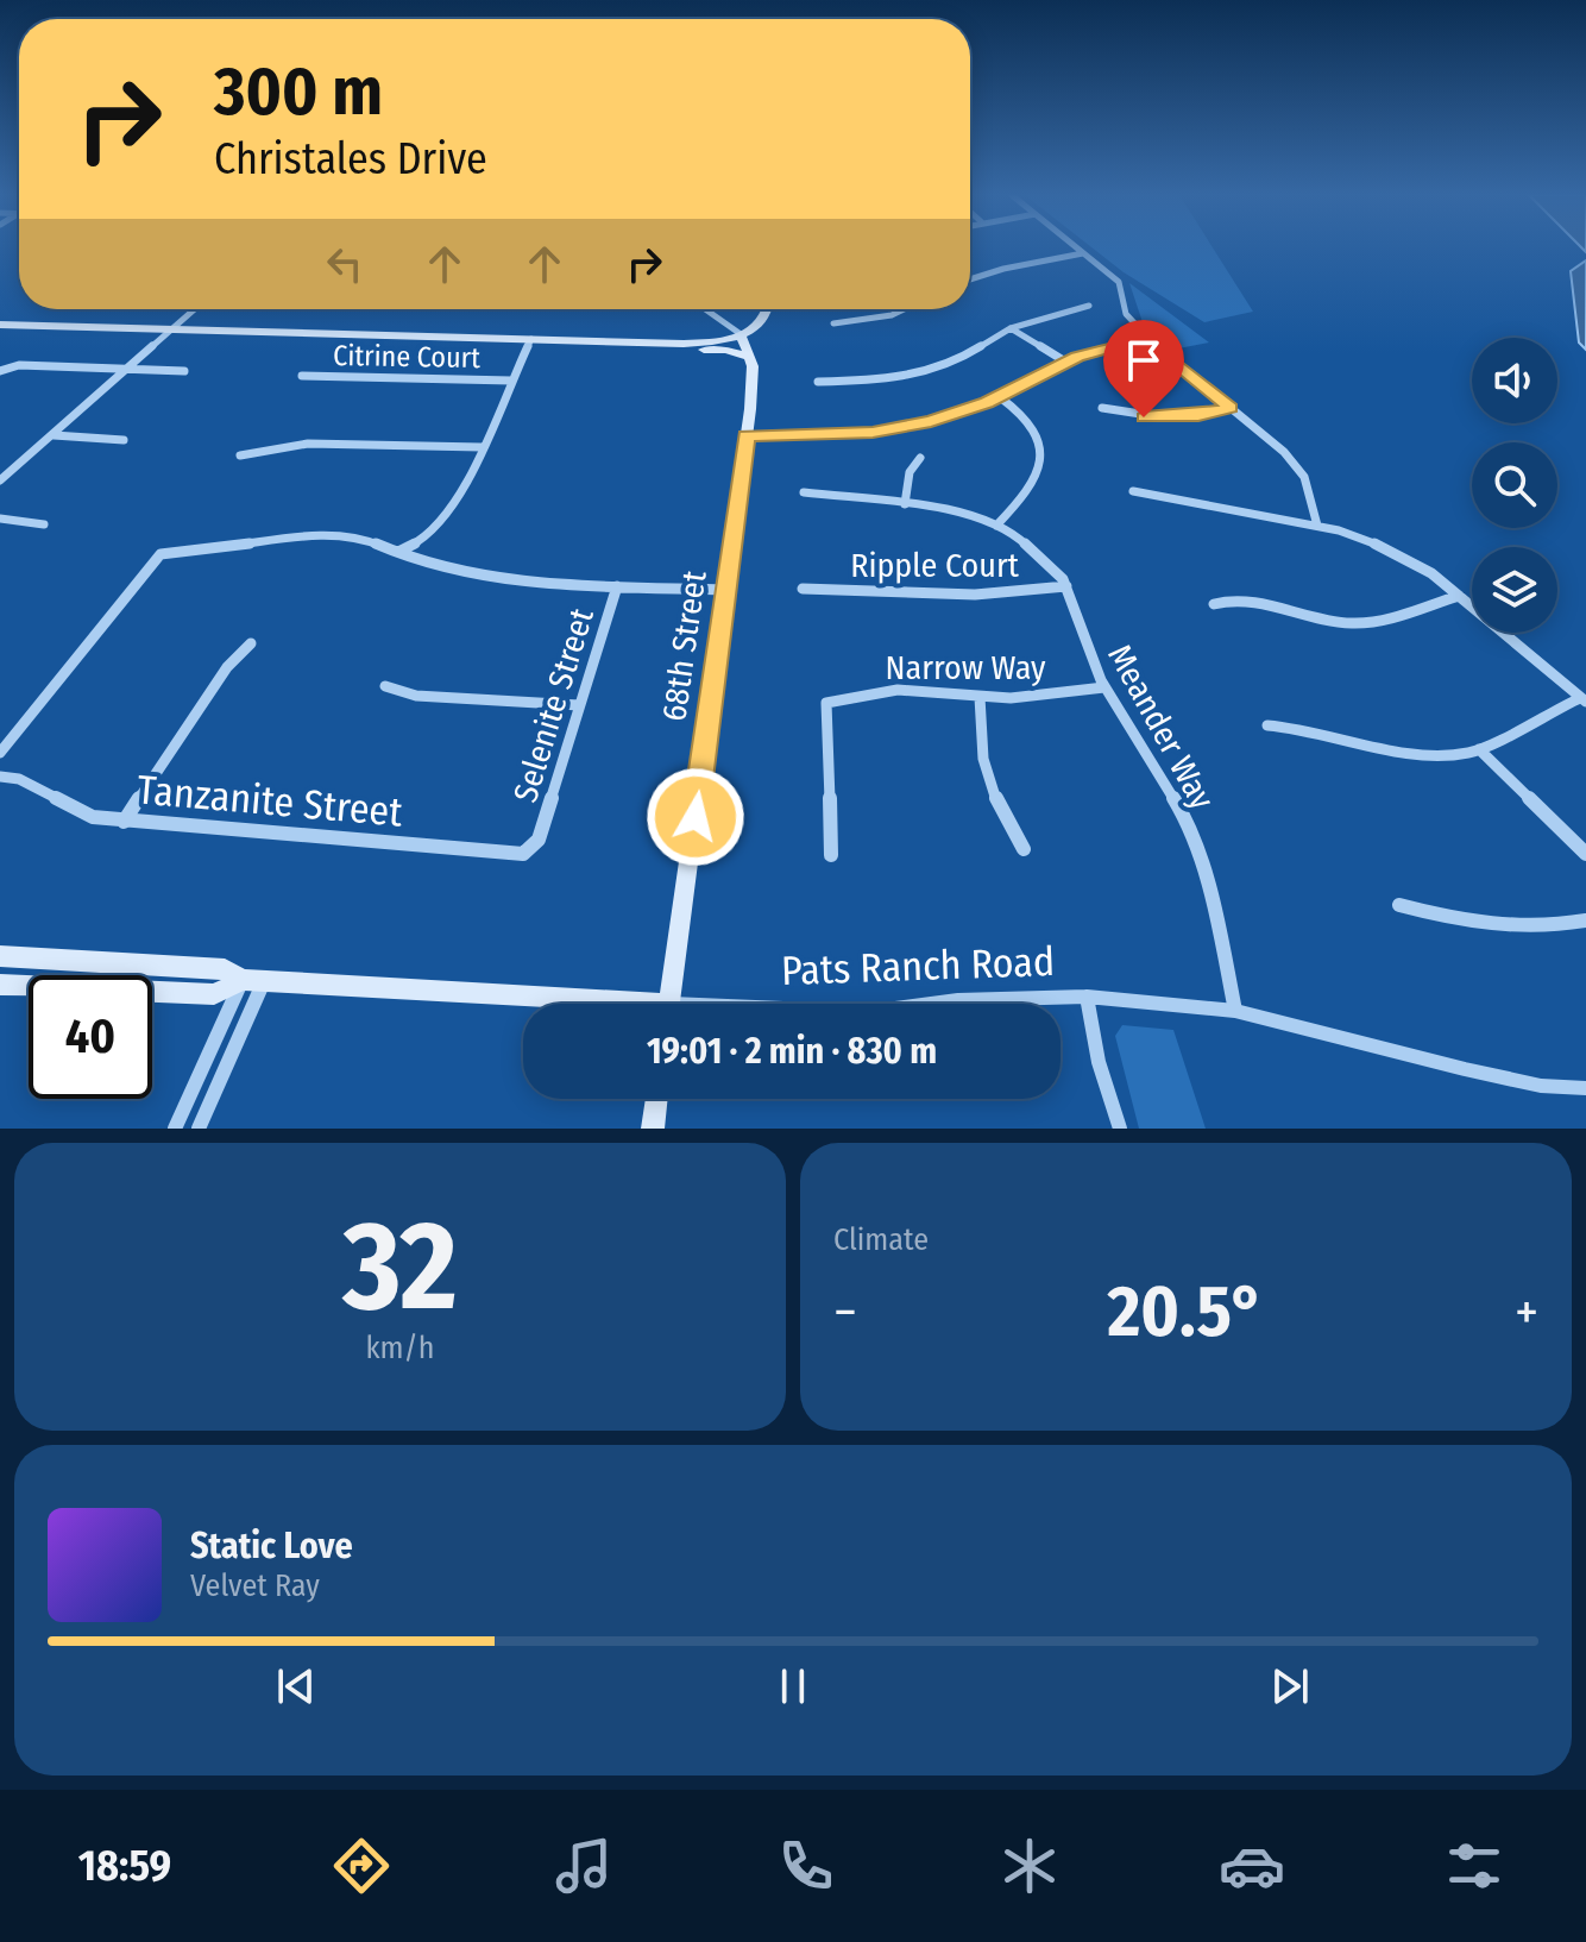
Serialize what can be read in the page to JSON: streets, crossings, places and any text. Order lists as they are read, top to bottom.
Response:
{
  "streets": {
    "street": [
      "Citrine Court",
      "Ripple Court",
      "68th Street",
      "Narrow Way",
      "Selenite Street",
      "Meander Way",
      "Tanzanite Street",
      "Pats Ranch Road"
    ]
  },
  "crossings": [
    ["Ripple Court", "Meander Way"],
    ["Narrow Way", "Meander Way"],
    ["Selenite Street", "Tanzanite Street"],
    ["Meander Way", "Pats Ranch Road"]
  ],
  "page": {
    "turn": ["300 m", "Christales Drive"],
    "limit": "40",
    "trip": "19:01 · 2 min · 830 m",
    "tile": [
      ["32", "km/h"],
      "Climate"
    ],
    "heat": ["−", "20.5°", "+"],
    "song": ["Static Love", "Velvet Ray"],
    "tabs": "18:59"
  }
}
